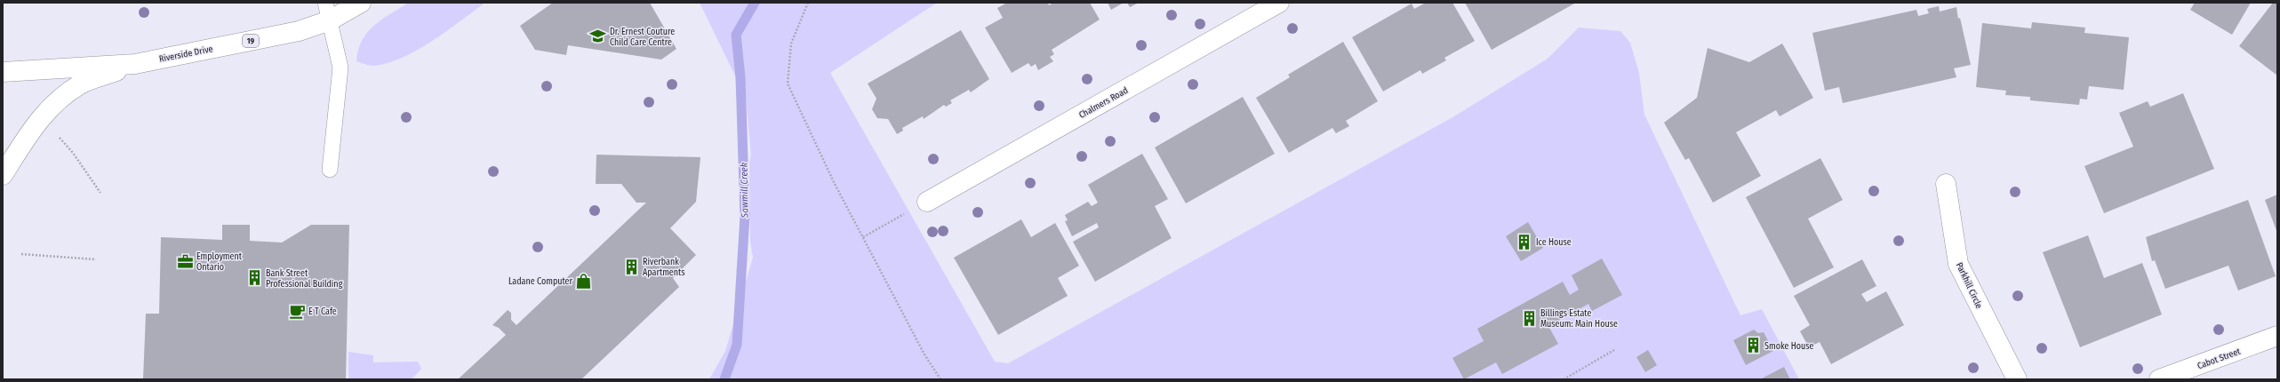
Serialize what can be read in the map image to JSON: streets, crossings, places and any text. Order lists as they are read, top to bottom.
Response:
{
  "streets": {
    "street": [
      "19",
      "Riverside Drive",
      "Chalmers Road",
      "Parkhill Circle",
      "Cabot Street"
    ]
  },
  "water": ["Sawmill Creek"],
  "places": {
    "school or university": ["Dr. Ernest Couture Child Care Centre"],
    "building": [
      "Ice House",
      "Riverbank Apartments",
      "Bank Street Professional Building",
      "Billings Estate Museum: Main House",
      "Smoke House"
    ],
    "office": ["Employment Ontario"],
    "shop": ["Ladane Computer"],
    "cafe": ["E T Cafe"]
  }
}
